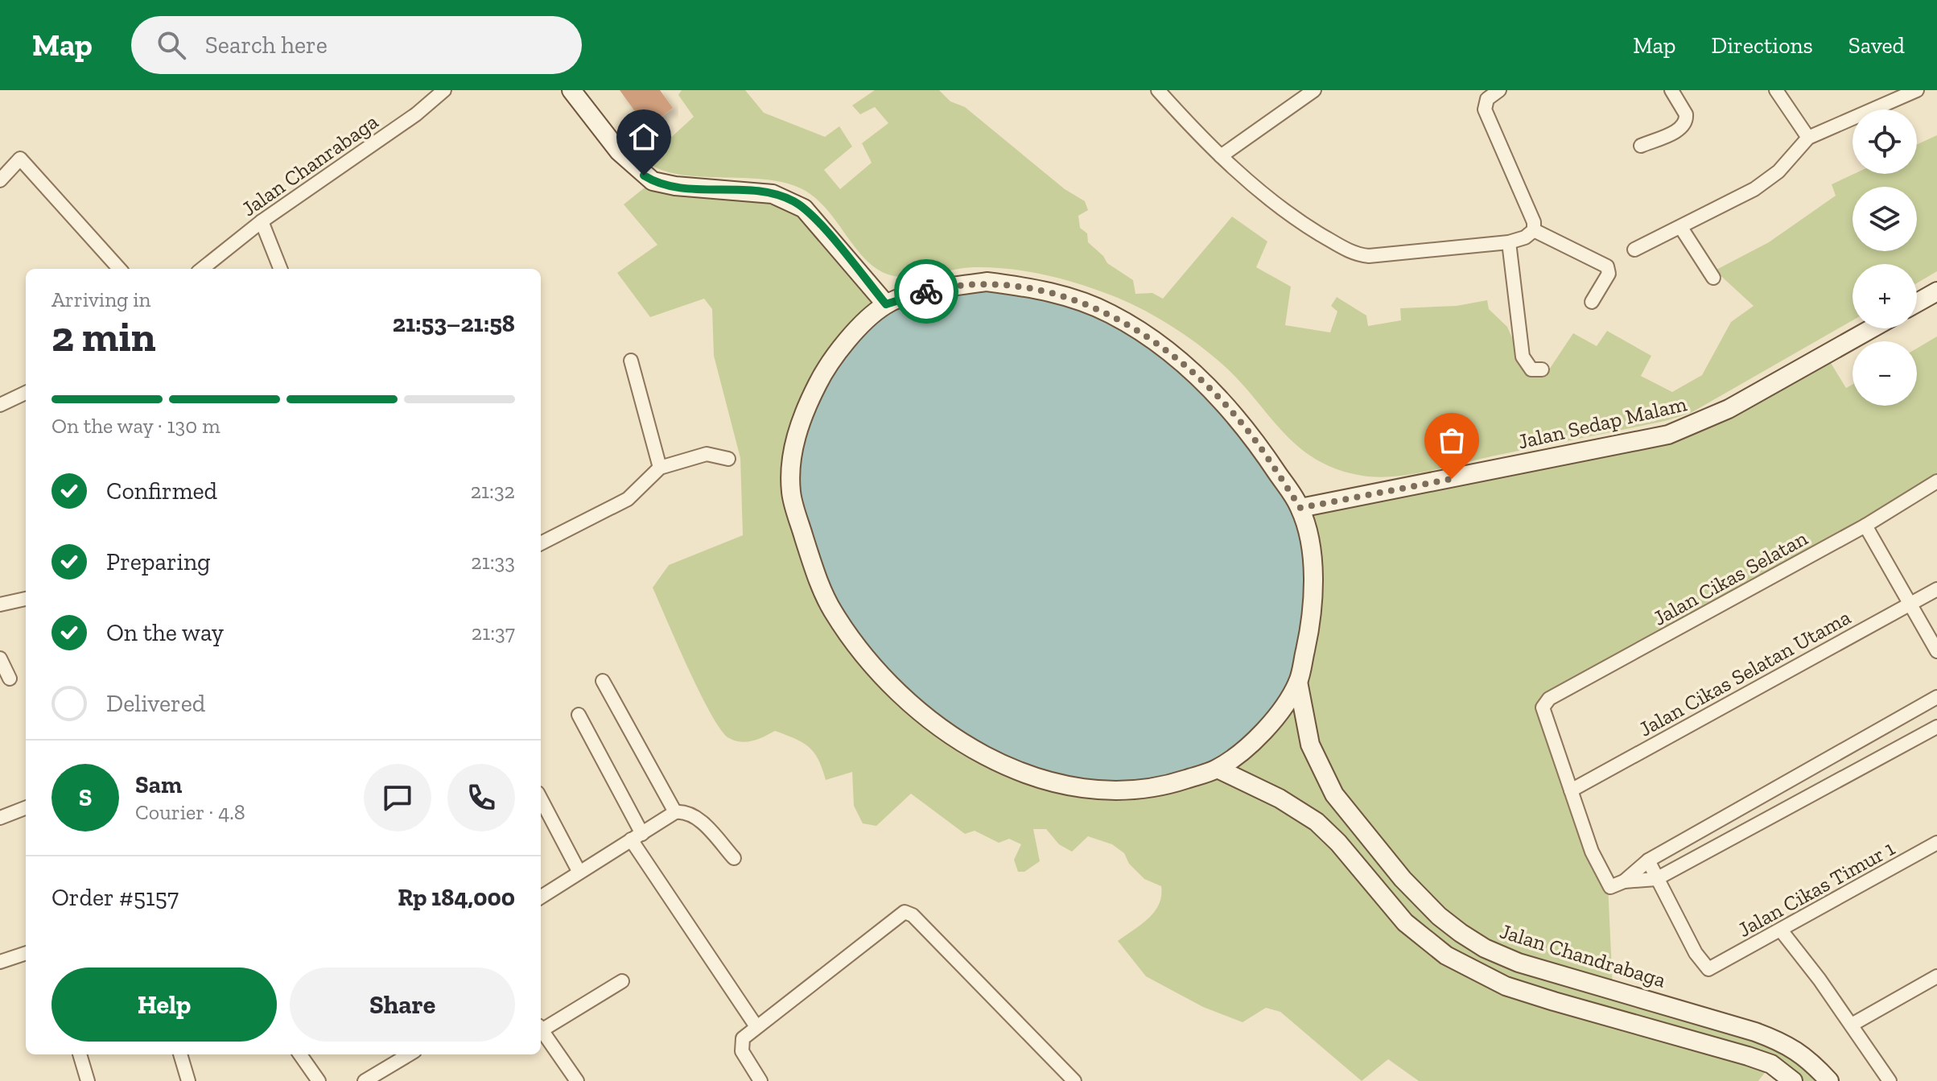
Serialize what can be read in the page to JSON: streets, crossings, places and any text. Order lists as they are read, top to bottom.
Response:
{
  "streets": {
    "street": [
      "Jalan Chanrabaga",
      "Jalan Sedap Malam",
      "Jalan Cikas Selatan",
      "Jalan Cikas Selatan Utama",
      "Jalan Cikas Timur 1",
      "Jalan Chandrabaga"
    ]
  },
  "crossings": [
    ["Jalan Cikas Selatan", "Jalan Cikas Selatan Utama"]
  ],
  "page": {
    "header": "Map",
    "search": "Search here",
    "nav": ["Map", "Directions", "Saved"],
    "map_buttons": ["+", "−"],
    "heading": ["2 min", "Arriving in", "21:53–21:58"],
    "panel": [
      "Sam",
      "Courier · 4.8",
      "Order #5157",
      "Rp 184,000"
    ],
    "bar": "On the way · 130 m",
    "list": [
      ["Confirmed", "21:32"],
      ["Preparing", "21:33"],
      ["On the way", "21:37"],
      "Delivered"
    ],
    "round": "S",
    "buttons": ["Help", "Share"]
  }
}
